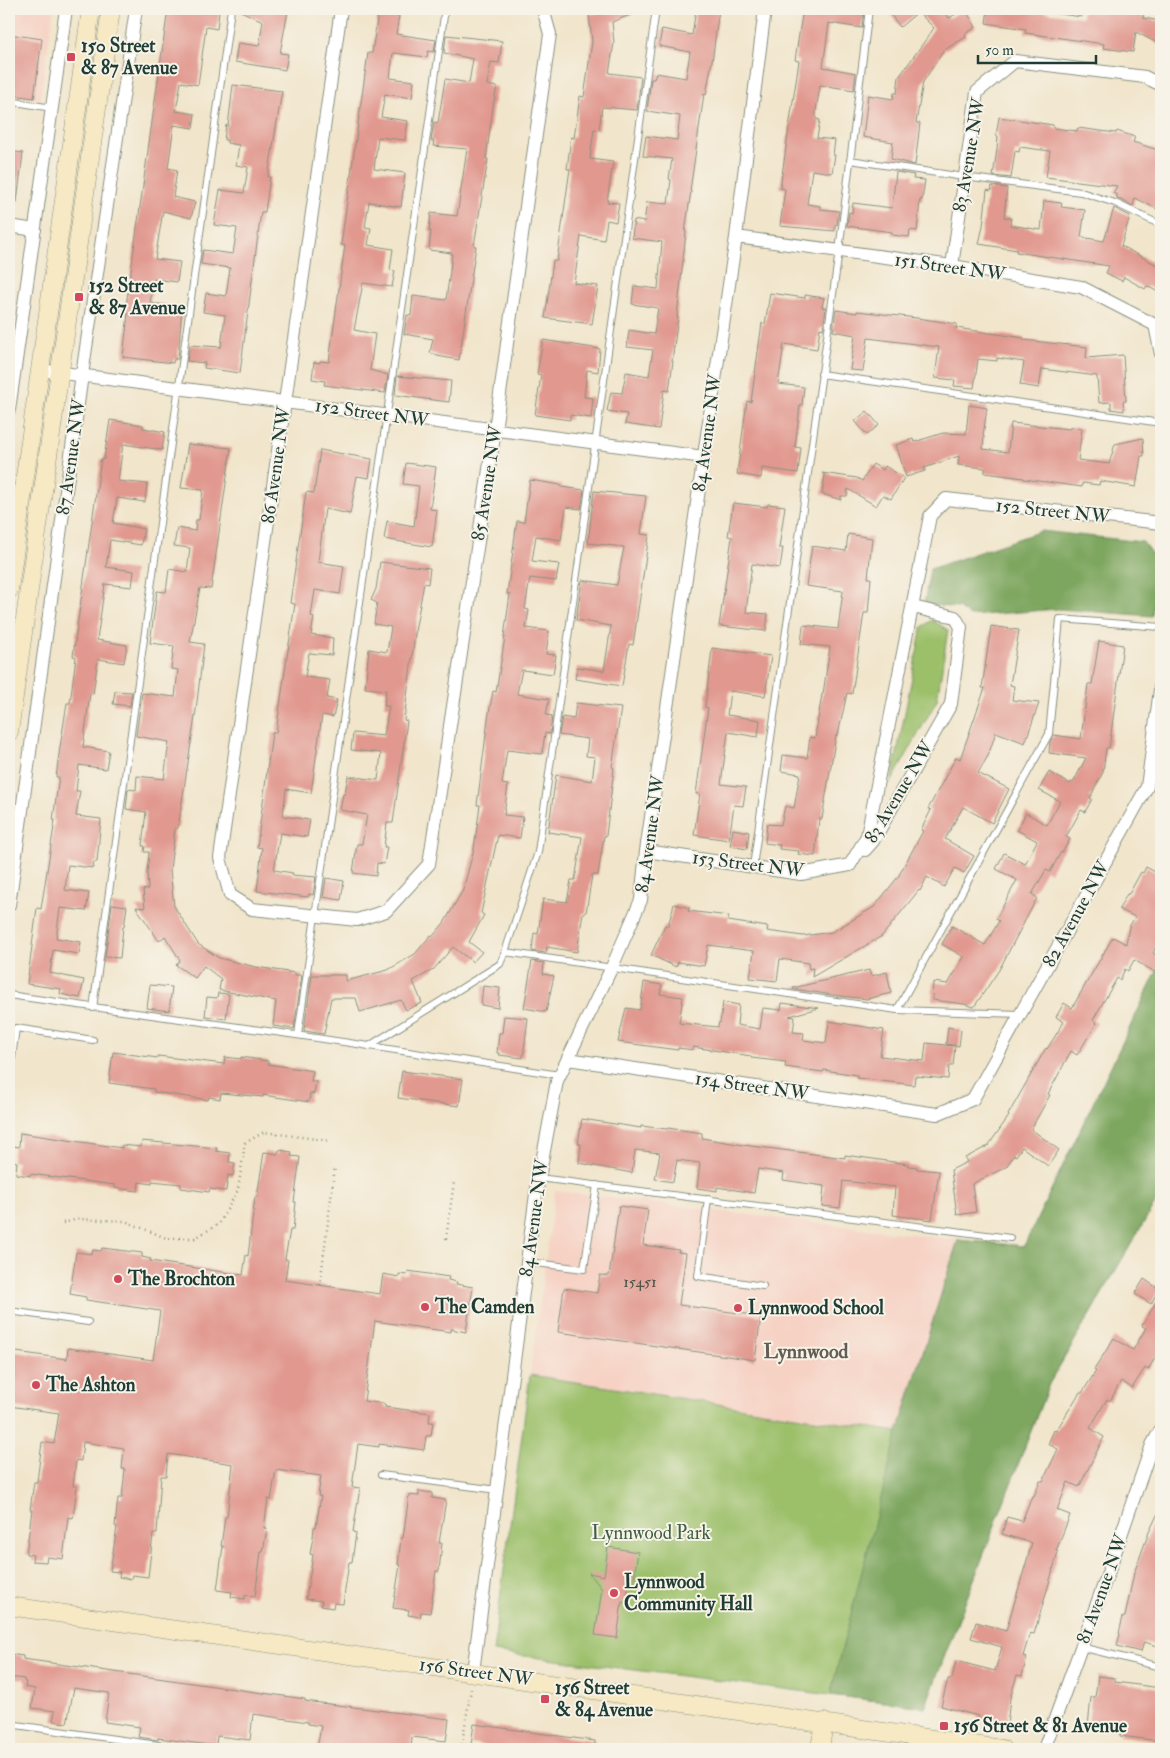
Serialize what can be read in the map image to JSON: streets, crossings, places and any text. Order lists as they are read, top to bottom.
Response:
{
  "streets": {
    "main road": ["87 Avenue NW", "156 Street NW"],
    "street": [
      "83 Avenue NW",
      "151 Street NW",
      "152 Street NW",
      "84 Avenue NW",
      "86 Avenue NW",
      "85 Avenue NW",
      "153 Street NW",
      "82 Avenue NW",
      "154 Street NW",
      "81 Avenue NW"
    ]
  },
  "crossings": [
    ["83 Avenue NW", "151 Street NW"],
    ["83 Avenue NW", "152 Street NW"],
    ["83 Avenue NW", "153 Street NW"],
    ["151 Street NW", "84 Avenue NW"],
    ["152 Street NW", "84 Avenue NW"],
    ["152 Street NW", "87 Avenue NW"],
    ["152 Street NW", "86 Avenue NW"],
    ["152 Street NW", "85 Avenue NW"],
    ["84 Avenue NW", "153 Street NW"],
    ["84 Avenue NW", "154 Street NW"],
    ["84 Avenue NW", "156 Street NW"],
    ["86 Avenue NW", "85 Avenue NW"],
    ["82 Avenue NW", "154 Street NW"]
  ],
  "districts": ["Lynnwood"],
  "parks": ["Lynnwood Park"],
  "places": {
    "transit": [
      "150 Street & 87 Avenue",
      "152 Street & 87 Avenue",
      "156 Street & 84 Avenue",
      "156 Street & 81 Avenue"
    ],
    "other": [
      "The Brochton",
      "The Camden",
      "Lynnwood School",
      "The Ashton",
      "Lynnwood Community Hall"
    ]
  },
  "house_numbers": ["15451"],
  "scale_bar": "50 m"
}
